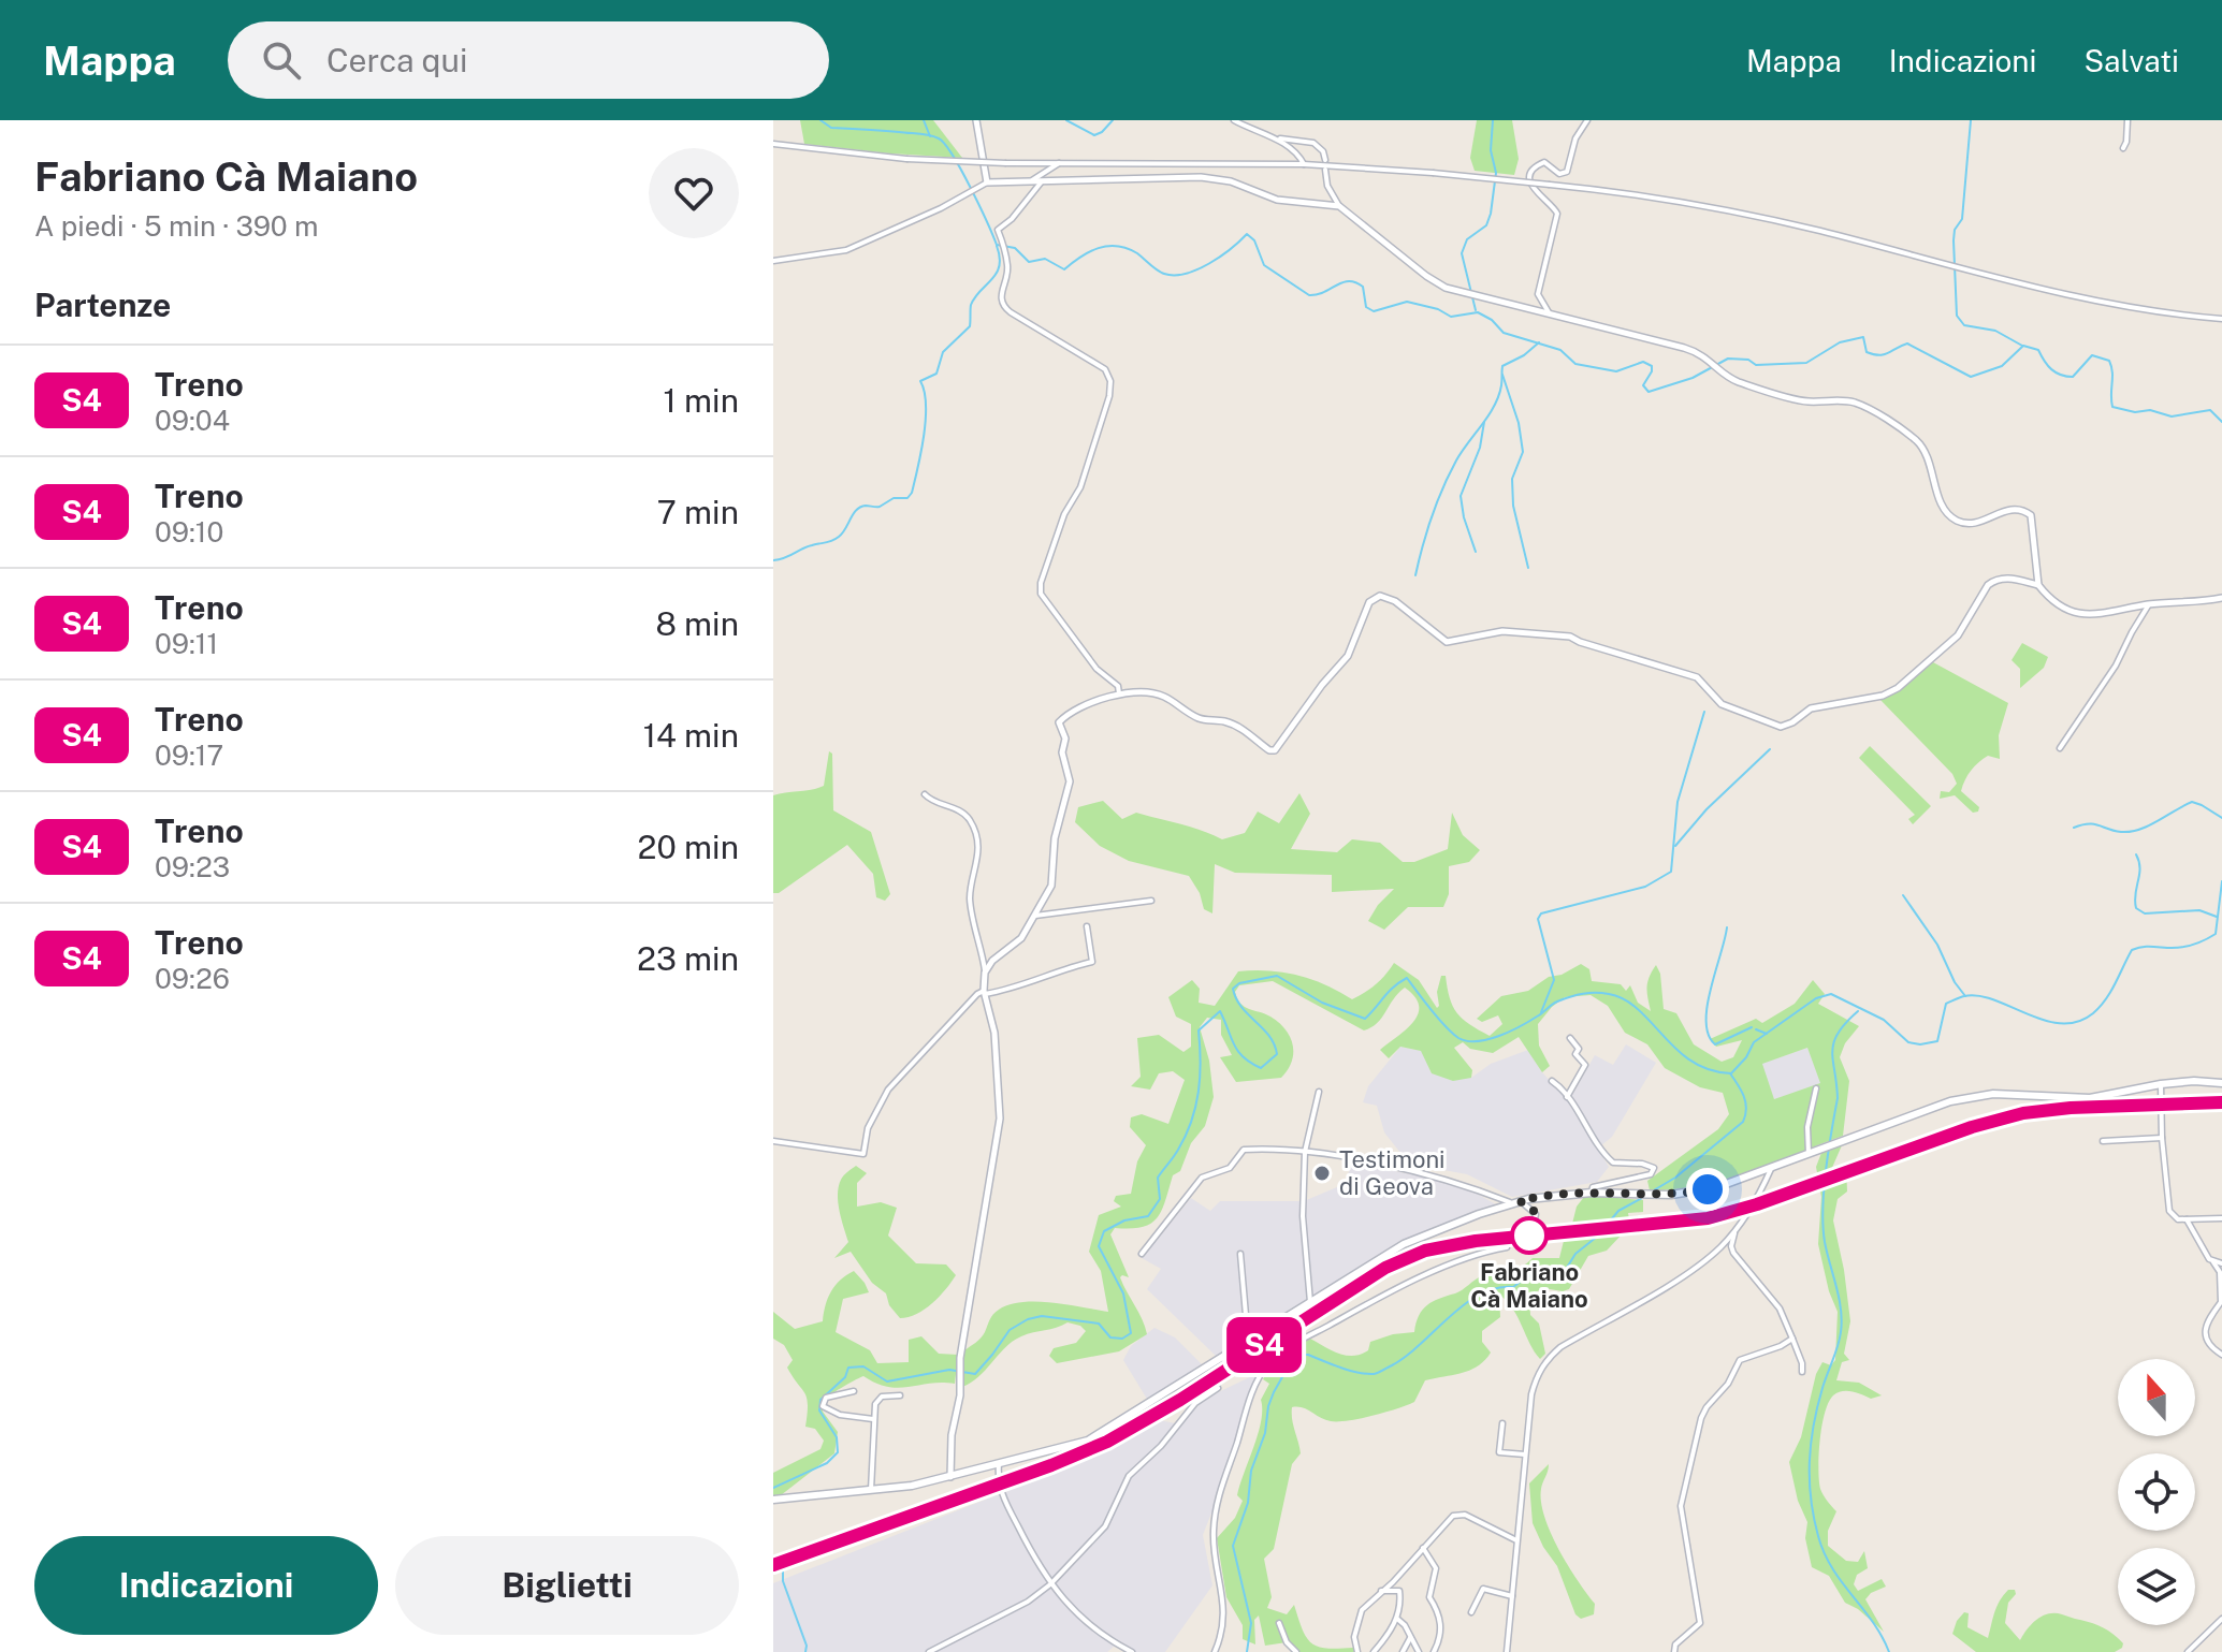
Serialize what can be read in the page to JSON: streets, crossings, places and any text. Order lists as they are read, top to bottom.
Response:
{
  "places": ["Testimoni di Geova", "Fabriano Cà Maiano"],
  "north": "top",
  "page": {
    "header": "Mappa",
    "search": "Cerca qui",
    "nav": ["Mappa", "Indicazioni", "Salvati"],
    "heading": [
      ["Fabriano Cà Maiano", "A piedi · 5 min · 390 m"],
      "Partenze"
    ],
    "on_map": "S4",
    "list": [
      {
        "mark": "S4",
        "name": "Treno",
        "note": "09:04",
        "value": "1 min"
      },
      {
        "mark": "S4",
        "name": "Treno",
        "note": "09:10",
        "value": "7 min"
      },
      {
        "mark": "S4",
        "name": "Treno",
        "note": "09:11",
        "value": "8 min"
      },
      {
        "mark": "S4",
        "name": "Treno",
        "note": "09:17",
        "value": "14 min"
      },
      {
        "mark": "S4",
        "name": "Treno",
        "note": "09:23",
        "value": "20 min"
      },
      {
        "mark": "S4",
        "name": "Treno",
        "note": "09:26",
        "value": "23 min"
      }
    ],
    "buttons": ["Indicazioni", "Biglietti"]
  }
}
